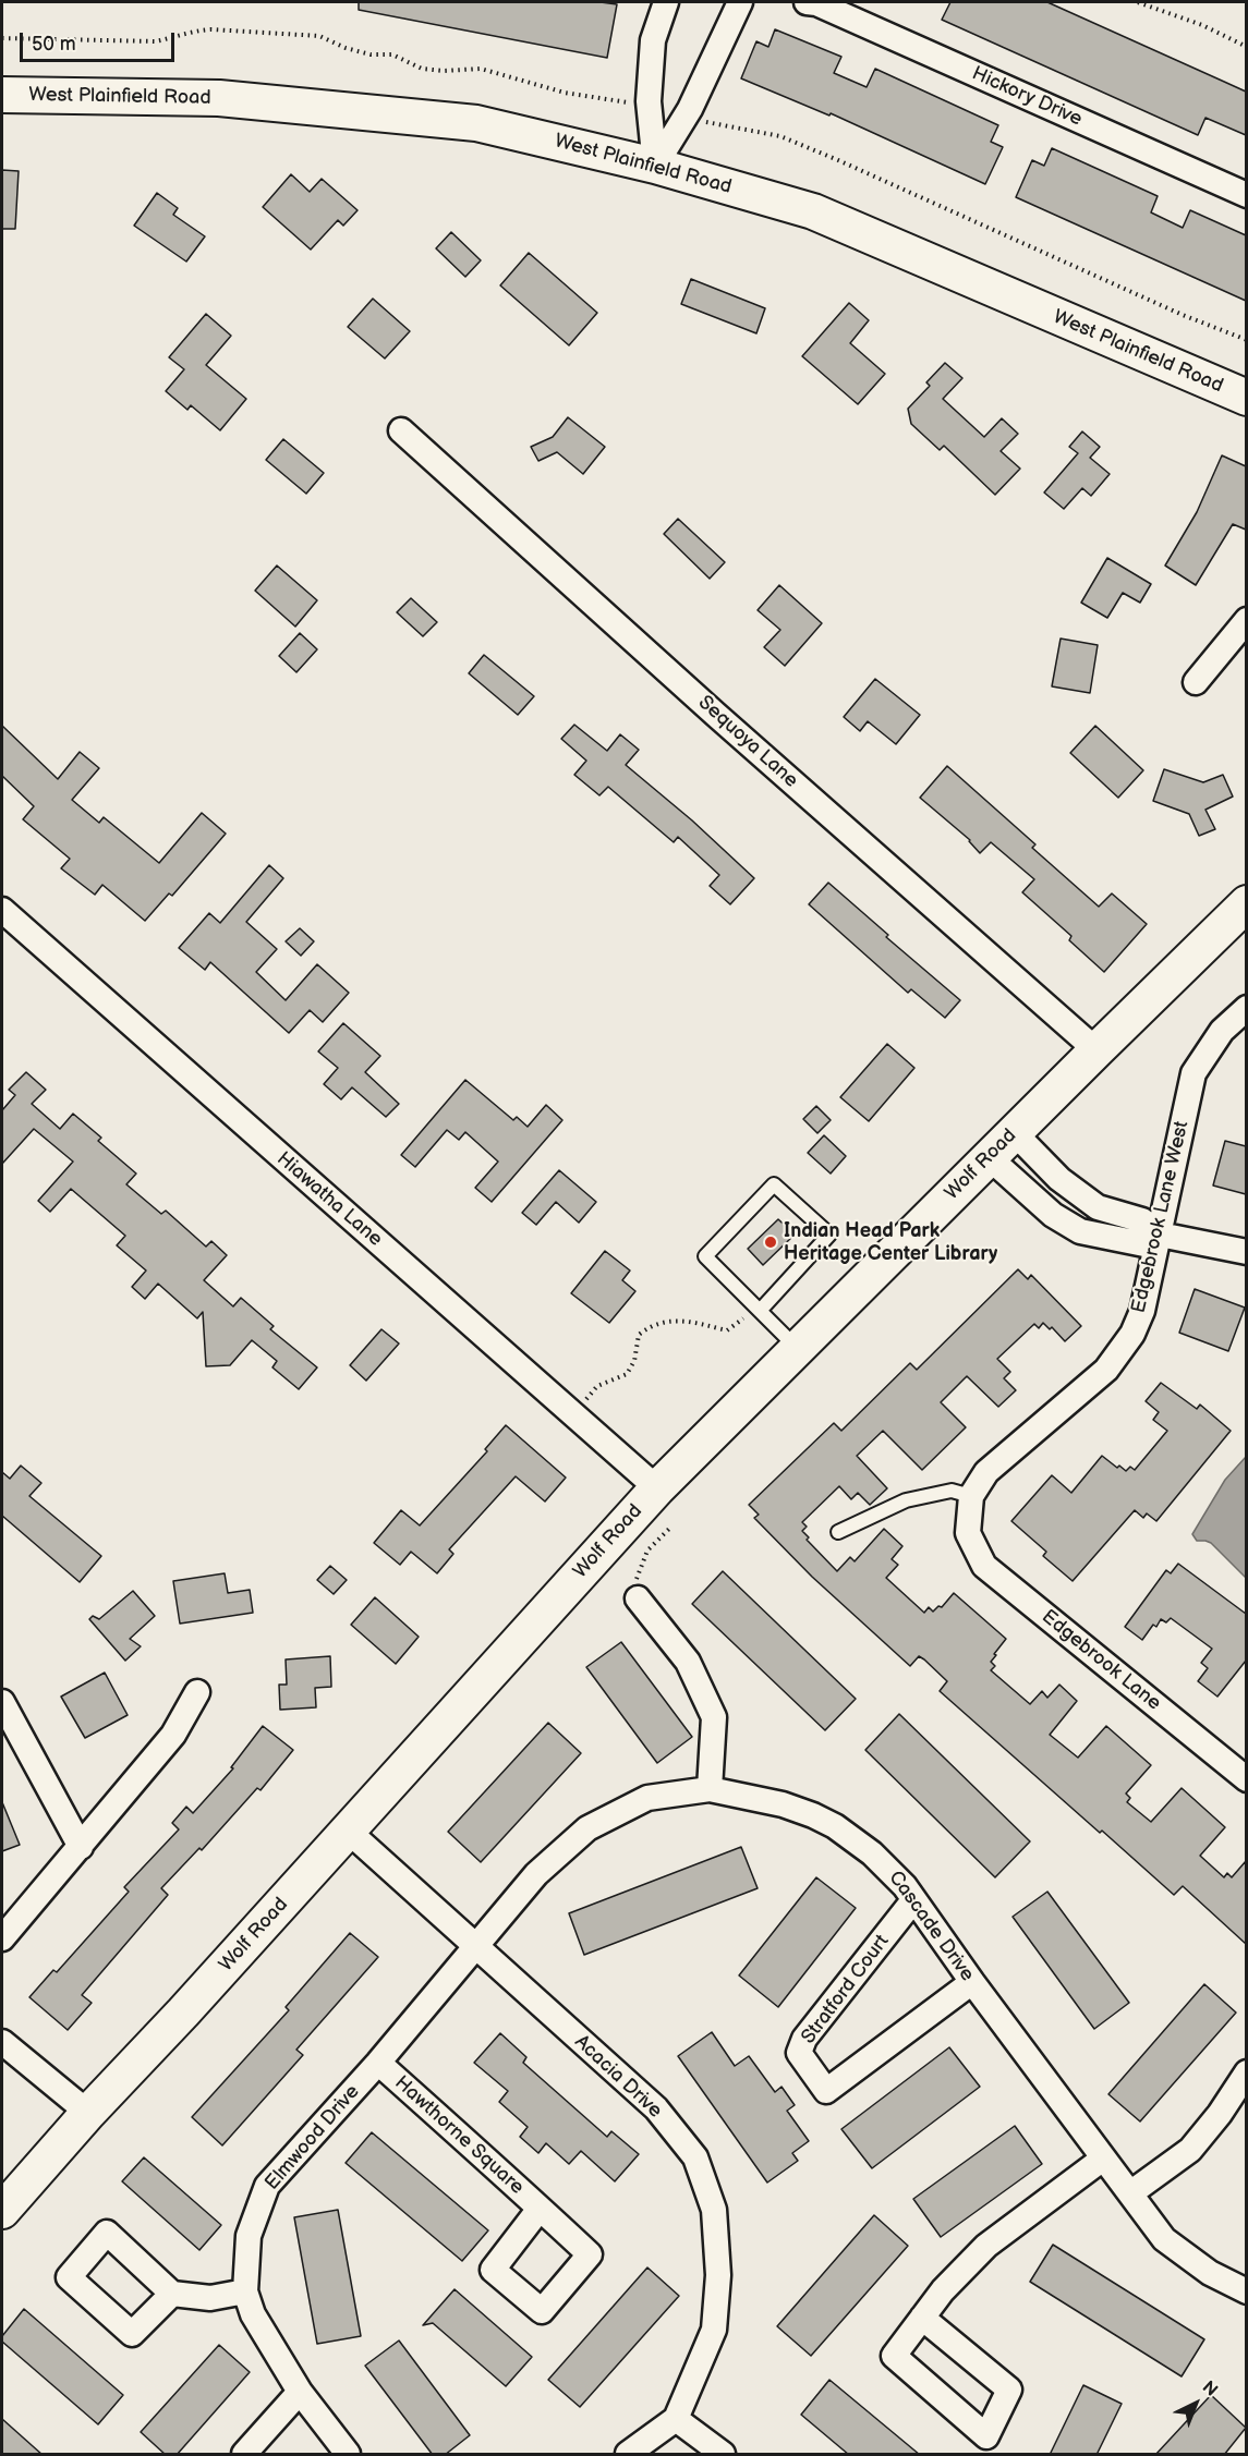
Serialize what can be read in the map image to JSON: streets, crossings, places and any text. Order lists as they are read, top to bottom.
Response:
{
  "streets": {
    "street": [
      "West Plainfield Road",
      "Hickory Drive",
      "Sequoya Lane",
      "Wolf Road",
      "Hiawatha Lane",
      "Edgebrook Lane West",
      "Edgebrook Lane",
      "Cascade Drive",
      "Stratford Court",
      "Acacia Drive",
      "Hawthorne Square",
      "Elmwood Drive"
    ]
  },
  "crossings": [
    ["Sequoya Lane", "Wolf Road"],
    ["Wolf Road", "Hiawatha Lane"],
    ["Wolf Road", "Acacia Drive"],
    ["Edgebrook Lane West", "Edgebrook Lane"],
    ["Cascade Drive", "Stratford Court"],
    ["Cascade Drive", "Acacia Drive"],
    ["Cascade Drive", "Elmwood Drive"],
    ["Acacia Drive", "Elmwood Drive"],
    ["Hawthorne Square", "Elmwood Drive"]
  ],
  "places": ["Indian Head Park Heritage Center Library"],
  "scale_bar": "50 m",
  "north": "top right"
}
